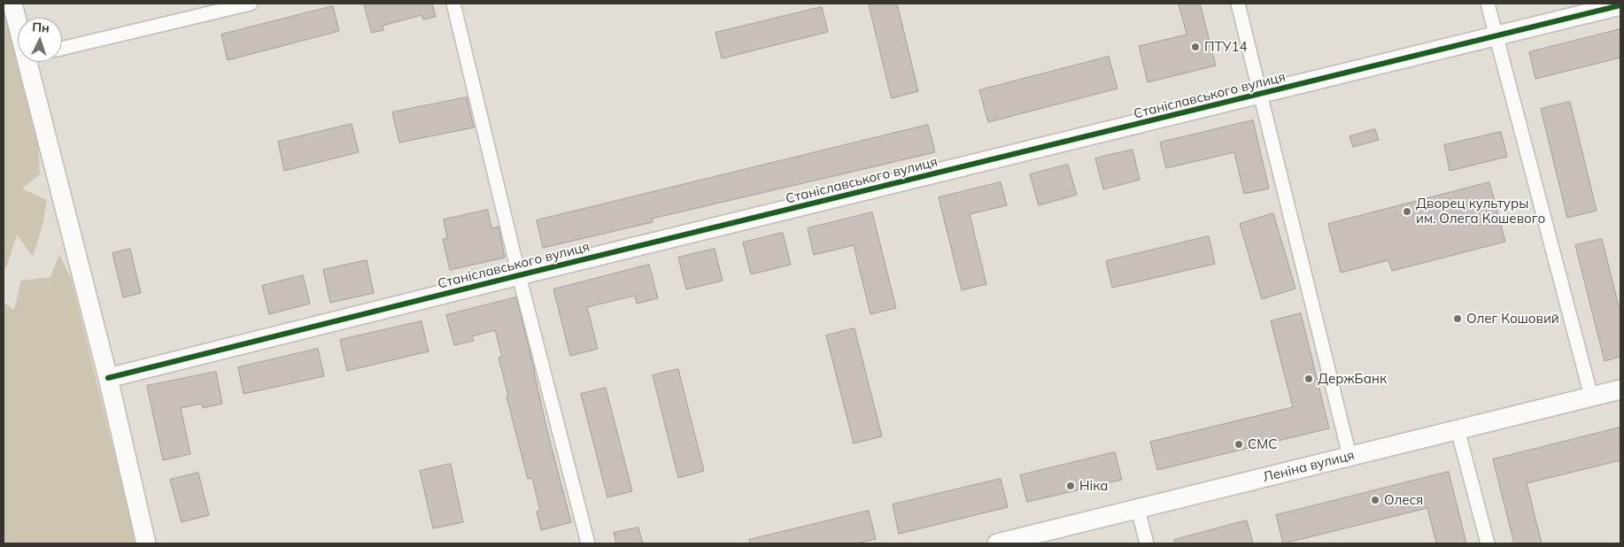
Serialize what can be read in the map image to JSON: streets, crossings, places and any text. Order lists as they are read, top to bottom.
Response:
{
  "streets": {
    "street": ["Станіславського вулиця", "Леніна вулиця"]
  },
  "places": [
    "ПТУ14",
    "Дворец культуры им. Олега Кошевого",
    "Олег Кошовий",
    "ДержБанк",
    "СМС",
    "Ніка",
    "Олеся"
  ],
  "north": "top"
}
